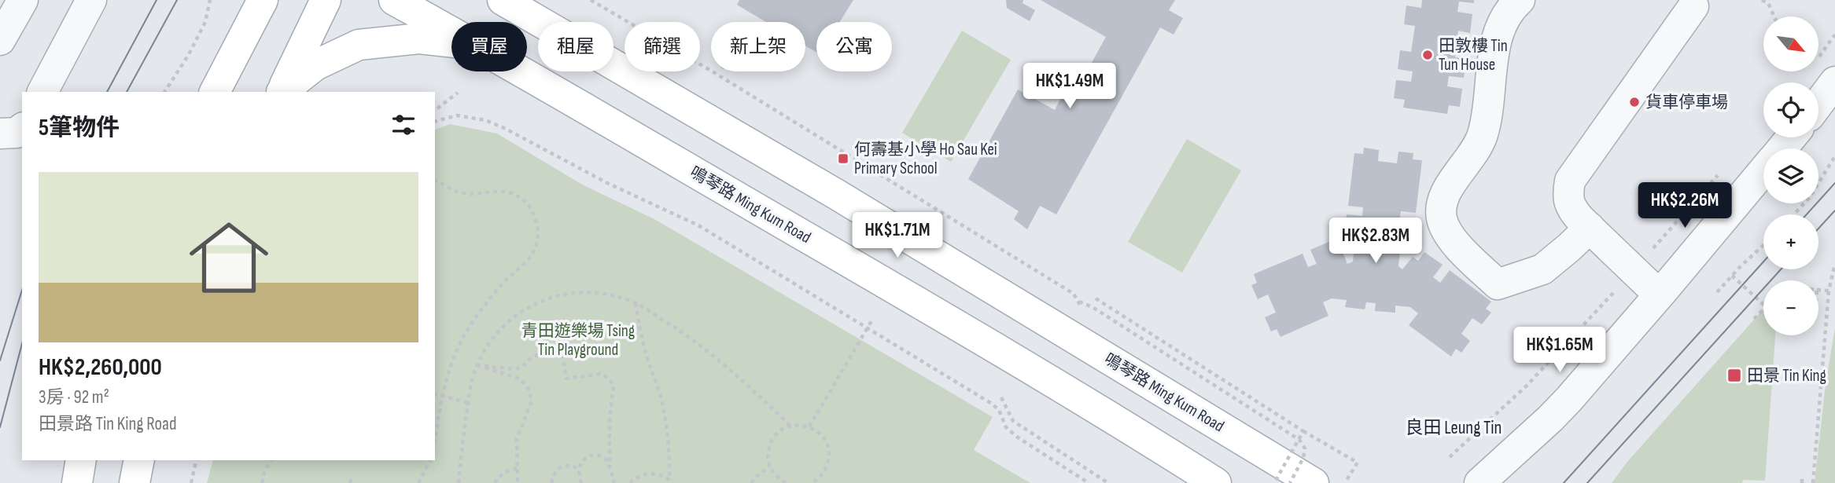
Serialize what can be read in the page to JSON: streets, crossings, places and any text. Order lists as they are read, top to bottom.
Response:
{
  "streets": {
    "main road": ["鳴琴路 Ming Kum Road"]
  },
  "districts": ["良田 Leung Tin"],
  "parks": ["青田遊樂場 Tsing Tin Playground"],
  "places": {
    "other": ["田敦樓 Tin Tun House", "貨車停車場"],
    "transit": ["何壽基小學 Ho Sau Kei Primary School", "田景 Tin King"]
  },
  "north": "bottom right",
  "page": {
    "map_buttons": ["+", "−"],
    "chip": [
      "買屋",
      "租屋",
      "篩選",
      "新上架",
      "公寓"
    ],
    "price": [
      "HK$1.49M",
      "HK$2.26M",
      "HK$1.71M",
      "HK$2.83M",
      "HK$1.65M"
    ],
    "heading": "5筆物件",
    "list": [
      {
        "name": "HK$2,260,000",
        "note": "3房 · 92 m² · 田景路 Tin King Road"
      }
    ]
  }
}
